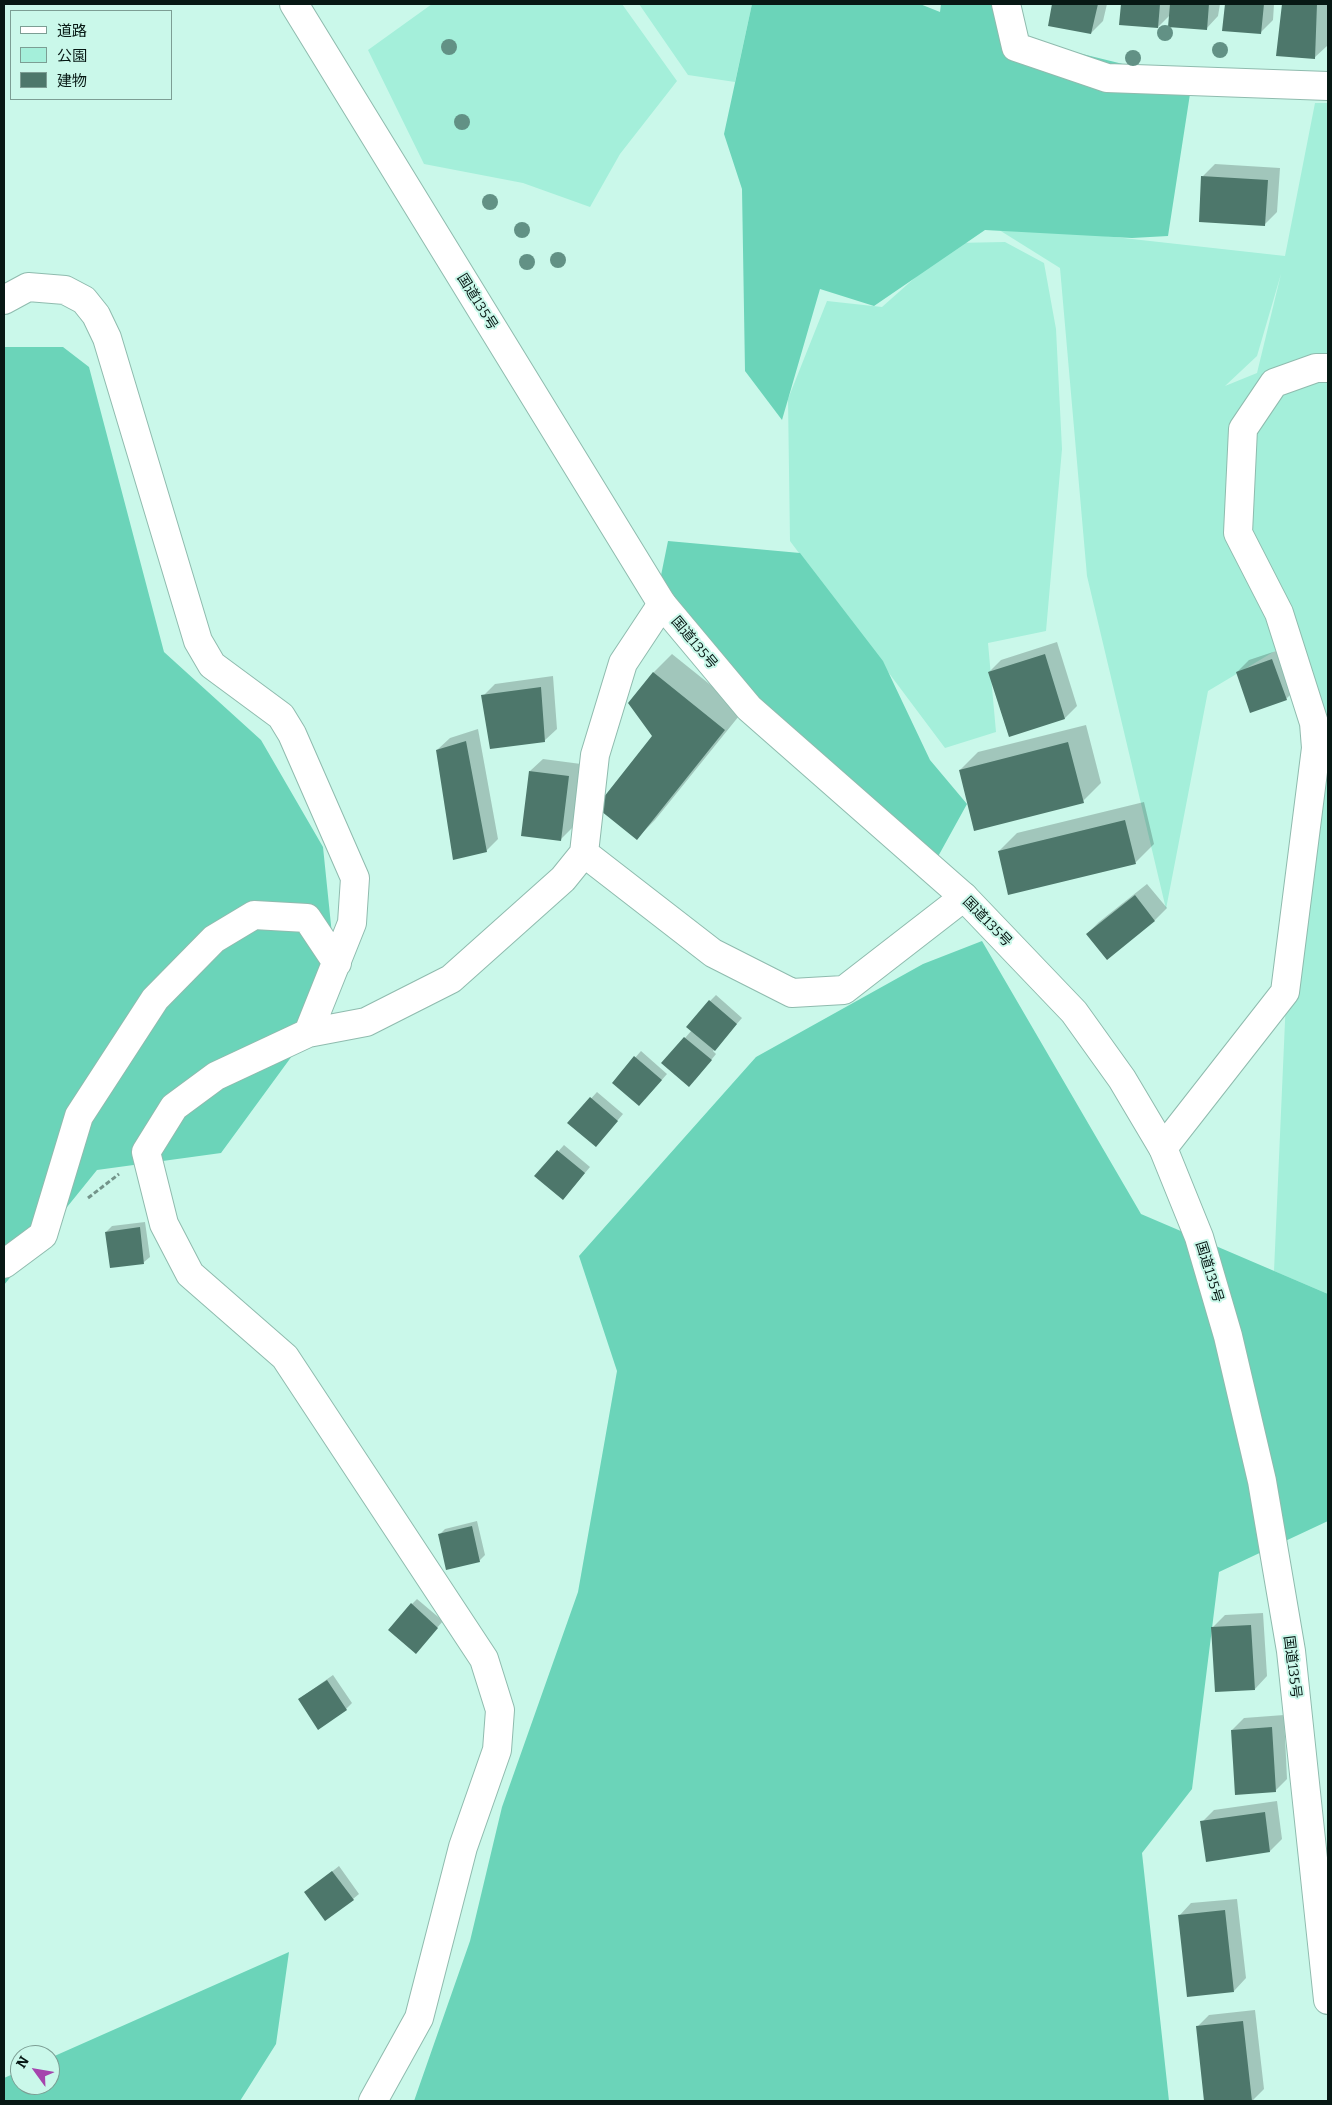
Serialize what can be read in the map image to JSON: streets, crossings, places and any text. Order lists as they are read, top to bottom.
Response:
{
  "streets": {
    "main road": ["国道135号"]
  },
  "legend": ["道路", "公園", "建物"],
  "north": "top left"
}
